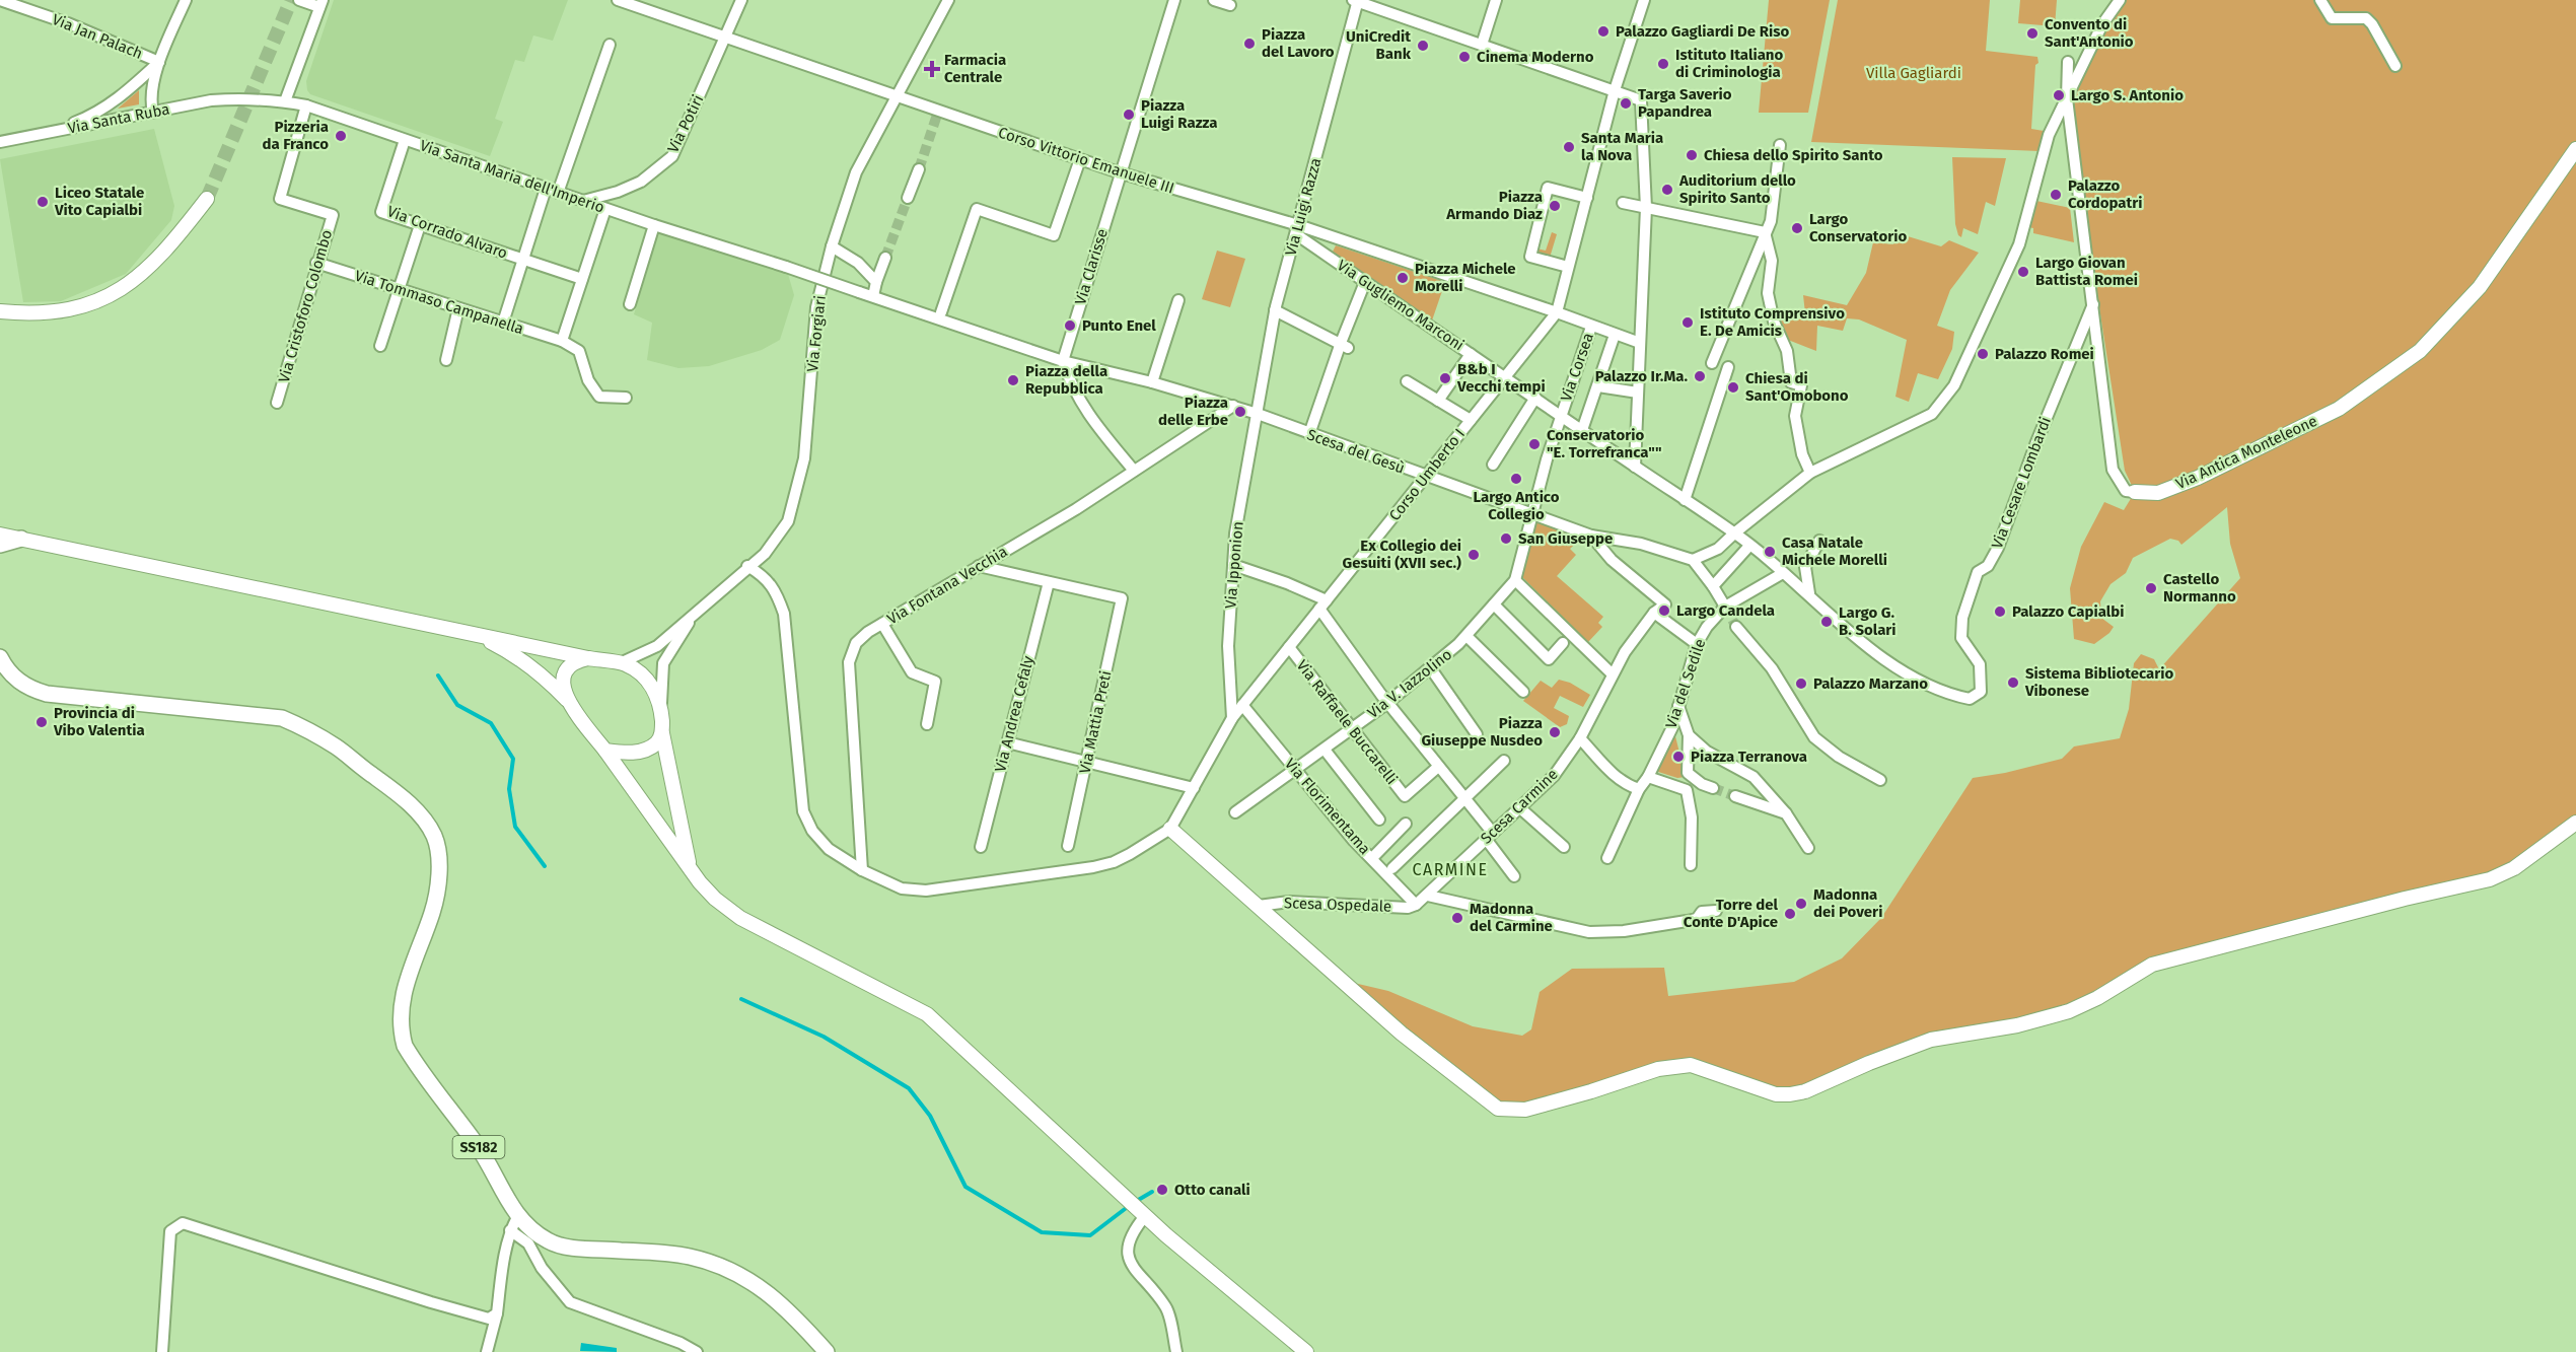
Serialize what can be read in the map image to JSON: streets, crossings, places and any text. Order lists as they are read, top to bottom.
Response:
{
  "streets": {
    "main road": ["SS182"],
    "street": [
      "Via Jan Palach",
      "Via Santa Ruba",
      "Via Potiri",
      "Corso Vittorio Emanuele III",
      "Via Santa Maria dell'Imperio",
      "Via Luigi Razza",
      "Via Corrado Alvaro",
      "Via Clarisse",
      "Via Tommaso Campanella",
      "Via Gugliemo Marconi",
      "Via Cristoforo Colombo",
      "Via Forgiari",
      "Via Corsea",
      "Scesa del Gesù",
      "Via Antica Monteleone",
      "Corso Umberto I",
      "Via Cesare Lombardi",
      "Via Ipponion",
      "Via Fontana Vecchia",
      "Via V. Iazzolino",
      "Via del Sedile",
      "Via Andrea Cefaly",
      "Via Mattia Preti",
      "Via Raffaele Buccarelli",
      "Via Florimentama",
      "Scesa Carmine",
      "Scesa Ospedale"
    ]
  },
  "crossings": [
    ["Via Santa Ruba", "Via Santa Maria dell'Imperio"],
    ["Via Potiri", "Corso Vittorio Emanuele III"],
    ["Via Potiri", "Via Santa Maria dell'Imperio"],
    ["Corso Vittorio Emanuele III", "Via Luigi Razza"],
    ["Corso Vittorio Emanuele III", "Via Clarisse"],
    ["Corso Vittorio Emanuele III", "Via Gugliemo Marconi"],
    ["Corso Vittorio Emanuele III", "Via Forgiari"],
    ["Corso Vittorio Emanuele III", "Via Corsea"],
    ["Corso Vittorio Emanuele III", "Corso Umberto I"],
    ["Via Santa Maria dell'Imperio", "Via Corrado Alvaro"],
    ["Via Santa Maria dell'Imperio", "Via Clarisse"],
    ["Via Santa Maria dell'Imperio", "Via Cristoforo Colombo"],
    ["Via Santa Maria dell'Imperio", "Scesa del Gesù"],
    ["Via Luigi Razza", "Via Gugliemo Marconi"],
    ["Via Luigi Razza", "Scesa del Gesù"],
    ["Via Luigi Razza", "Via Ipponion"],
    ["Via Clarisse", "Scesa del Gesù"],
    ["Via Tommaso Campanella", "Via Cristoforo Colombo"],
    ["Via Gugliemo Marconi", "Via Corsea"],
    ["Via Gugliemo Marconi", "Corso Umberto I"],
    ["Via Gugliemo Marconi", "Via Cesare Lombardi"],
    ["Via Gugliemo Marconi", "Via del Sedile"],
    ["Via Corsea", "Scesa del Gesù"],
    ["Via Corsea", "Via V. Iazzolino"],
    ["Scesa del Gesù", "Corso Umberto I"],
    ["Scesa del Gesù", "Via Ipponion"],
    ["Scesa del Gesù", "Via Fontana Vecchia"],
    ["Scesa del Gesù", "Via V. Iazzolino"],
    ["Scesa del Gesù", "Scesa Carmine"],
    ["Via Antica Monteleone", "Via Cesare Lombardi"],
    ["Corso Umberto I", "Via Ipponion"],
    ["Corso Umberto I", "Via Raffaele Buccarelli"],
    ["Corso Umberto I", "Via Florimentama"],
    ["Via V. Iazzolino", "Via Raffaele Buccarelli"],
    ["Via V. Iazzolino", "Via Florimentama"],
    ["Via Andrea Cefaly", "Via Mattia Preti"],
    ["Via Florimentama", "Scesa Carmine"],
    ["Via Florimentama", "Scesa Ospedale"],
    ["Scesa Carmine", "Scesa Ospedale"]
  ],
  "districts": ["CARMINE"],
  "parks": ["Villa Gagliardi"],
  "places": {
    "other": [
      "Palazzo Gagliardi De Riso",
      "Convento di Sant'Antonio",
      "Piazza del Lavoro",
      "UniCredit Bank",
      "Cinema Moderno",
      "Istituto Italiano di Criminologia",
      "Largo S. Antonio",
      "Targa Saverio Papandrea",
      "Piazza Luigi Razza",
      "Pizzeria da Franco",
      "Santa Maria la Nova",
      "Chiesa dello Spirito Santo",
      "Auditorium dello Spirito Santo",
      "Palazzo Cordopatri",
      "Liceo Statale Vito Capialbi",
      "Piazza Armando Diaz",
      "Largo Conservatorio",
      "Largo Giovan Battista Romei",
      "Piazza Michele Morelli",
      "Istituto Comprensivo E. De Amicis",
      "Punto Enel",
      "Palazzo Romei",
      "Palazzo Ir.Ma.",
      "B&b I Vecchi tempi",
      "Piazza della Repubblica",
      "Chiesa di Sant'Omobono",
      "Piazza delle Erbe",
      "Conservatorio \"E. Torrefranca\"\"",
      "Largo Antico Collegio",
      "San Giuseppe",
      "Casa Natale Michele Morelli",
      "Ex Collegio dei Gesuiti (XVII sec.)",
      "Castello Normanno",
      "Largo Candela",
      "Palazzo Capialbi",
      "Largo G. B. Solari",
      "Sistema Bibliotecario Vibonese",
      "Palazzo Marzano",
      "Provincia di Vibo Valentia",
      "Piazza Giuseppe Nusdeo",
      "Piazza Terranova",
      "Madonna dei Poveri",
      "Torre del Conte D'Apice",
      "Madonna del Carmine",
      "Otto canali"
    ],
    "health": ["Farmacia Centrale"]
  }
}
